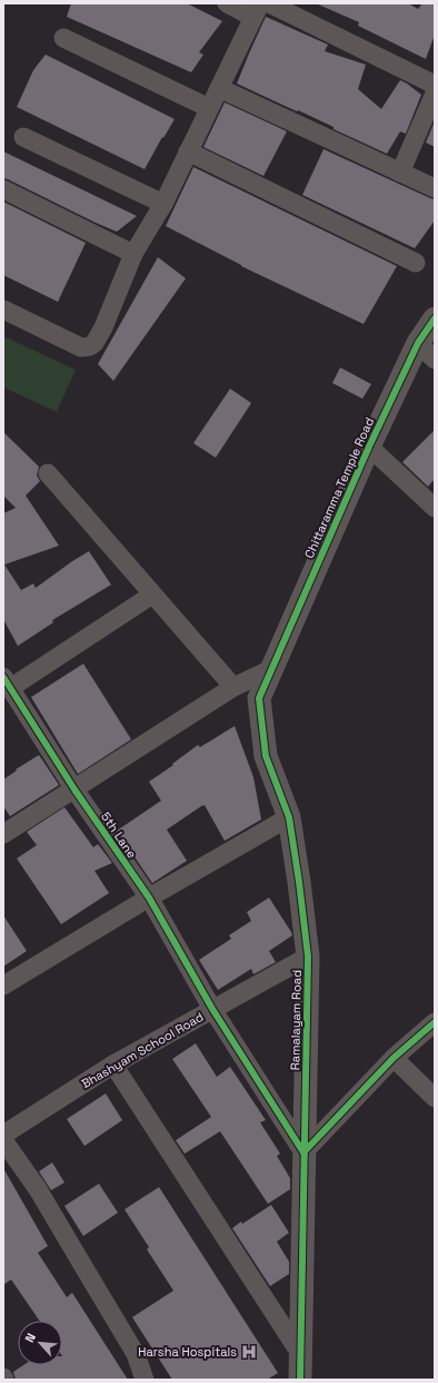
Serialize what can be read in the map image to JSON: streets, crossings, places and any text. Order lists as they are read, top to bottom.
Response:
{
  "streets": {
    "street": [
      "Chittaramma Temple Road",
      "5th Lane",
      "Ramalayam Road",
      "Bhashyam School Road"
    ]
  },
  "crossings": [
    ["Chittaramma Temple Road", "Ramalayam Road"],
    ["5th Lane", "Ramalayam Road"],
    ["5th Lane", "Bhashyam School Road"],
    ["Ramalayam Road", "Bhashyam School Road"]
  ],
  "places": {
    "hospital": ["Harsha Hospitals"]
  },
  "north": "top left"
}
